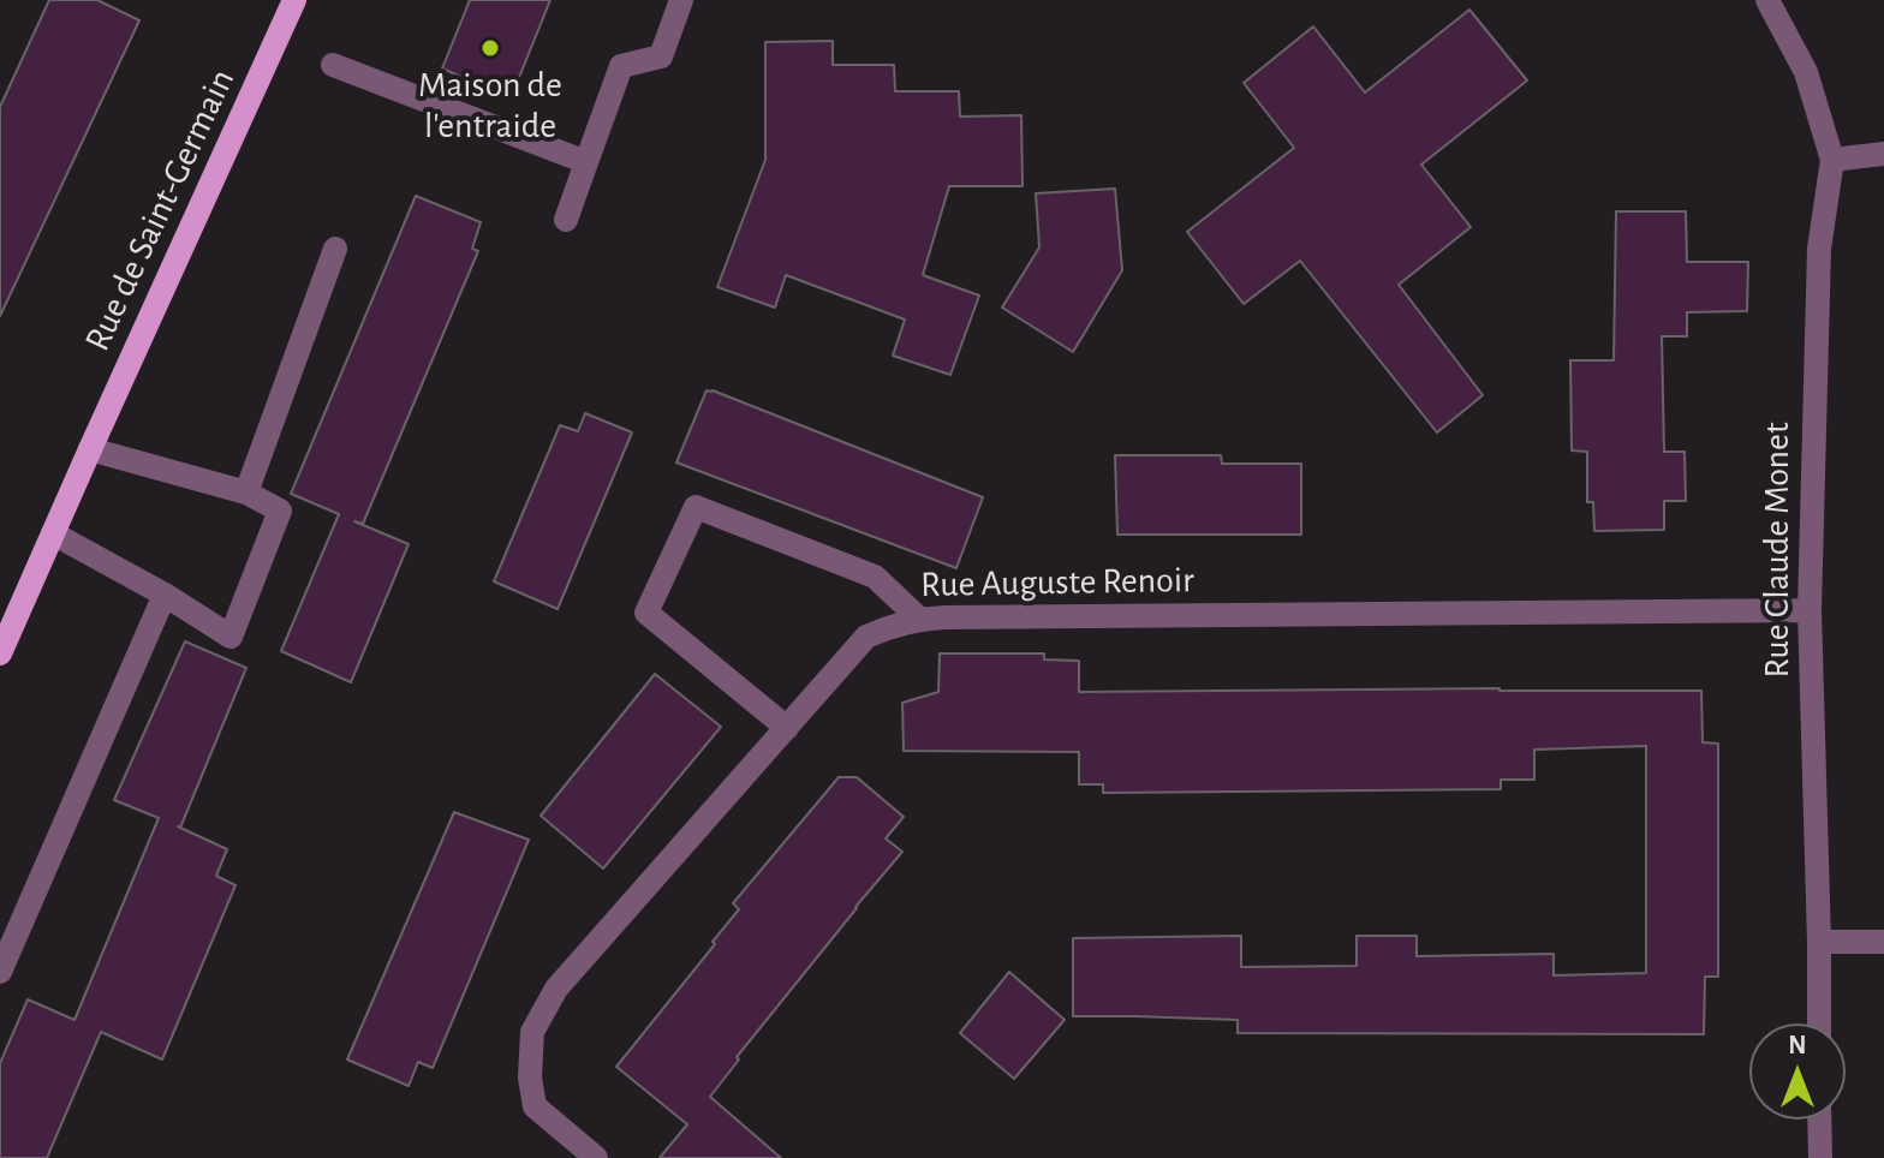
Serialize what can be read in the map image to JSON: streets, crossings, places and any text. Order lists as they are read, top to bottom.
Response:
{
  "streets": {
    "main road": ["Rue de Saint-Germain"],
    "street": ["Rue Claude Monet", "Rue Auguste Renoir"]
  },
  "crossings": [
    ["Rue Claude Monet", "Rue Auguste Renoir"]
  ],
  "places": ["Maison de l'entraide"],
  "north": "top"
}
